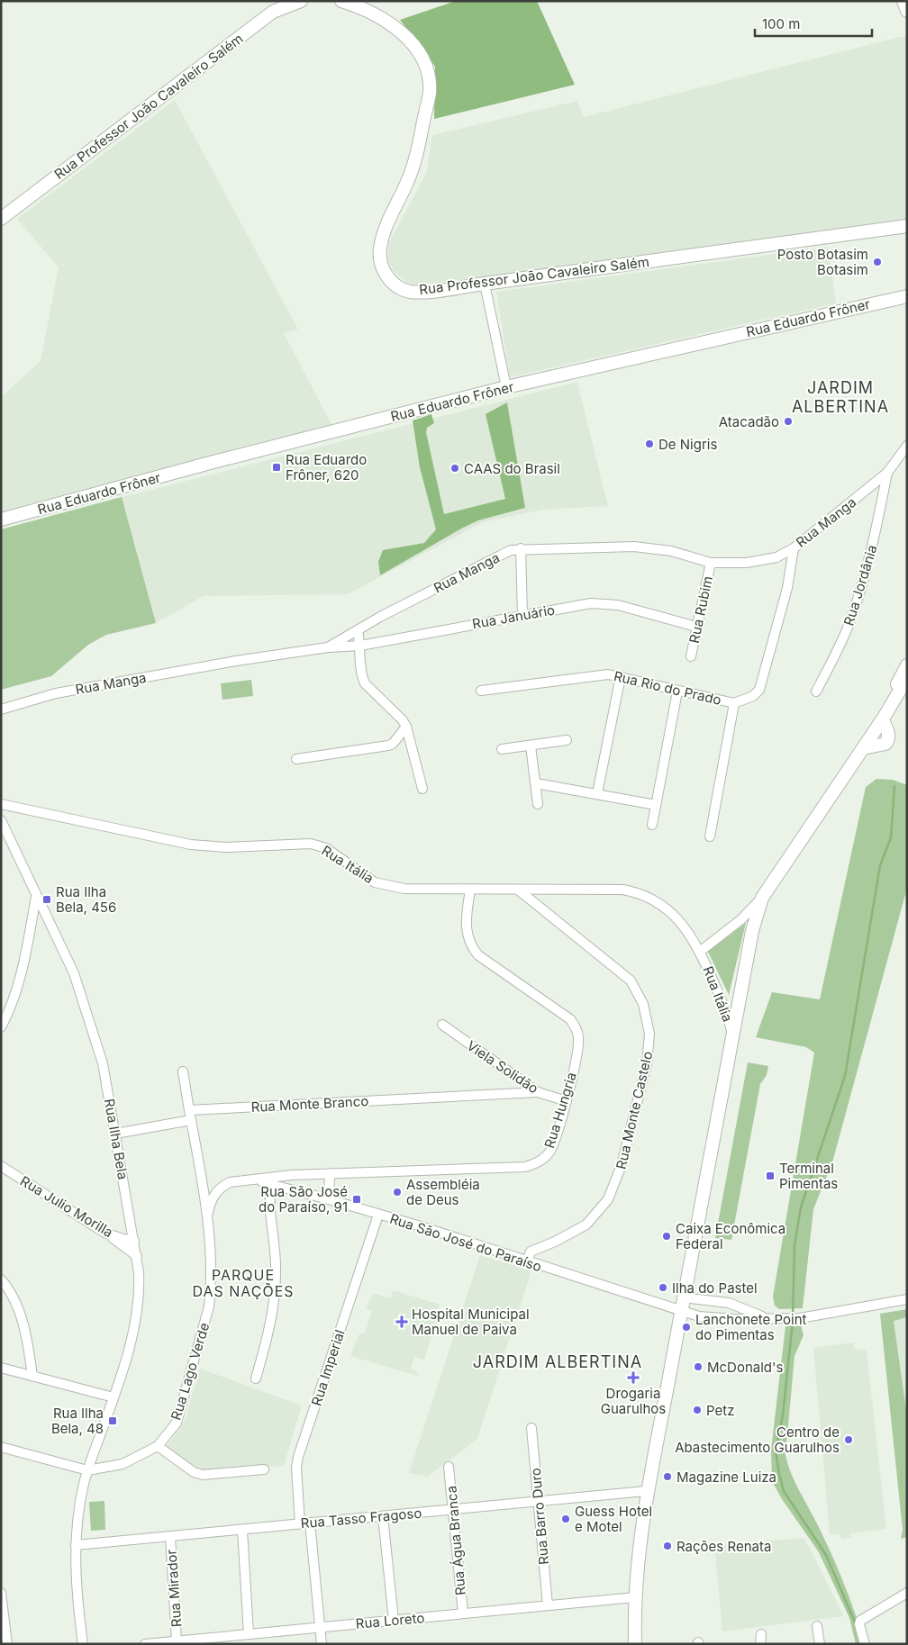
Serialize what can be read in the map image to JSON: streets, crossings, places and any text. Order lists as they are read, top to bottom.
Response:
{
  "streets": {
    "main road": ["Rua Professor João Cavaleiro Salém", "Rua Eduardo Frôner"],
    "street": [
      "Rua Manga",
      "Rua Jordânia",
      "Rua Rubim",
      "Rua Januário",
      "Rua Rio do Prado",
      "Rua Itália",
      "Viela Solidão",
      "Rua Monte Branco",
      "Rua Hungria",
      "Rua Monte Castelo",
      "Rua Ilha Bela",
      "Rua Julio Morilla",
      "Rua São José do Paraíso",
      "Rua Imperial",
      "Rua Lago Verde",
      "Rua Barro Duro",
      "Rua Tasso Fragoso",
      "Rua Água Branca",
      "Rua Mirador",
      "Rua Loreto"
    ]
  },
  "crossings": [
    ["Rua Manga", "Rua Jordânia"],
    ["Rua Manga", "Rua Rubim"],
    ["Rua Manga", "Rua Januário"],
    ["Rua Manga", "Rua Rio do Prado"],
    ["Rua Rubim", "Rua Januário"],
    ["Rua Itália", "Rua Hungria"],
    ["Rua Itália", "Rua Monte Castelo"],
    ["Viela Solidão", "Rua Monte Branco"],
    ["Viela Solidão", "Rua Hungria"],
    ["Rua Monte Branco", "Rua Ilha Bela"],
    ["Rua Hungria", "Rua São José do Paraíso"],
    ["Rua Hungria", "Rua Lago Verde"],
    ["Rua Monte Castelo", "Rua São José do Paraíso"],
    ["Rua Ilha Bela", "Rua Julio Morilla"],
    ["Rua Ilha Bela", "Rua Lago Verde"],
    ["Rua Ilha Bela", "Rua Tasso Fragoso"],
    ["Rua São José do Paraíso", "Rua Imperial"],
    ["Rua Imperial", "Rua Tasso Fragoso"],
    ["Rua Barro Duro", "Rua Tasso Fragoso"],
    ["Rua Barro Duro", "Rua Loreto"],
    ["Rua Tasso Fragoso", "Rua Água Branca"],
    ["Rua Tasso Fragoso", "Rua Mirador"],
    ["Rua Água Branca", "Rua Loreto"],
    ["Rua Mirador", "Rua Loreto"]
  ],
  "districts": ["JARDIM ALBERTINA", "PARQUE DAS NAÇÕES", "JARDIM ALBERTINA"],
  "places": {
    "other": [
      "Posto Botasim Botasim",
      "Atacadão",
      "De Nigris",
      "CAAS do Brasil",
      "Assembléia de Deus",
      "Caixa Econômica Federal",
      "Ilha do Pastel",
      "Lanchonete Point do Pimentas",
      "McDonald's",
      "Petz",
      "Centro de Abastecimento Guarulhos",
      "Magazine Luiza",
      "Guess Hotel e Motel",
      "Rações Renata"
    ],
    "transit": [
      "Rua Eduardo Frôner, 620",
      "Rua Ilha Bela, 456",
      "Terminal Pimentas",
      "Rua São José do Paraíso, 91",
      "Rua Ilha Bela, 48"
    ],
    "health": ["Hospital Municipal Manuel de Paiva", "Drogaria Guarulhos"]
  },
  "scale_bar": "100 m"
}
